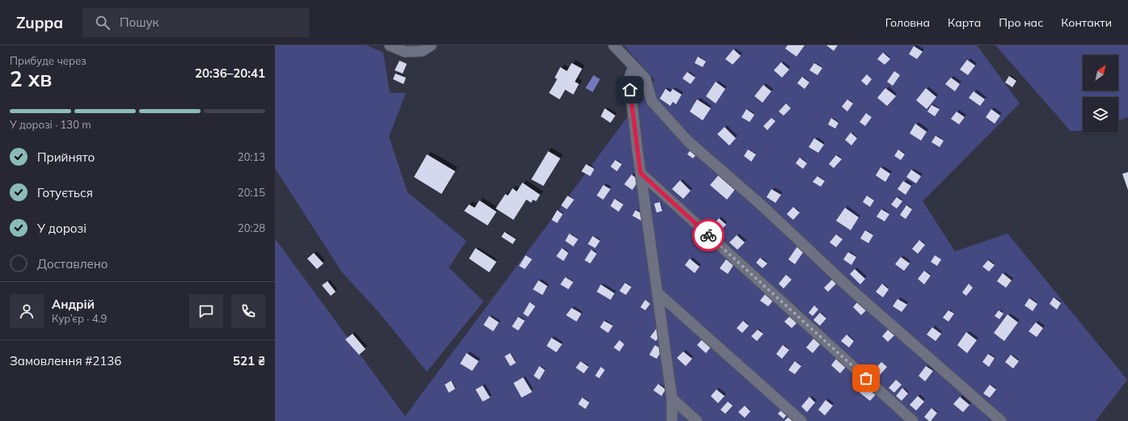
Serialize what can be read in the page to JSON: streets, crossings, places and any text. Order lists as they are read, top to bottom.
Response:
{
  "north": "top right",
  "page": {
    "header": "Zuppa",
    "search": "Пошук",
    "nav": [
      "Головна",
      "Карта",
      "Про нас",
      "Контакти"
    ],
    "heading": ["2 хв", "Прибуде через", "20:36–20:41"],
    "panel": [
      "Андрій",
      "Кур’єр · 4.9",
      "Замовлення #2136",
      "521 ₴"
    ],
    "bar": "У дорозі · 130 m",
    "list": [
      ["Прийнято", "20:13"],
      ["Готується", "20:15"],
      ["У дорозі", "20:28"],
      "Доставлено"
    ]
  }
}
